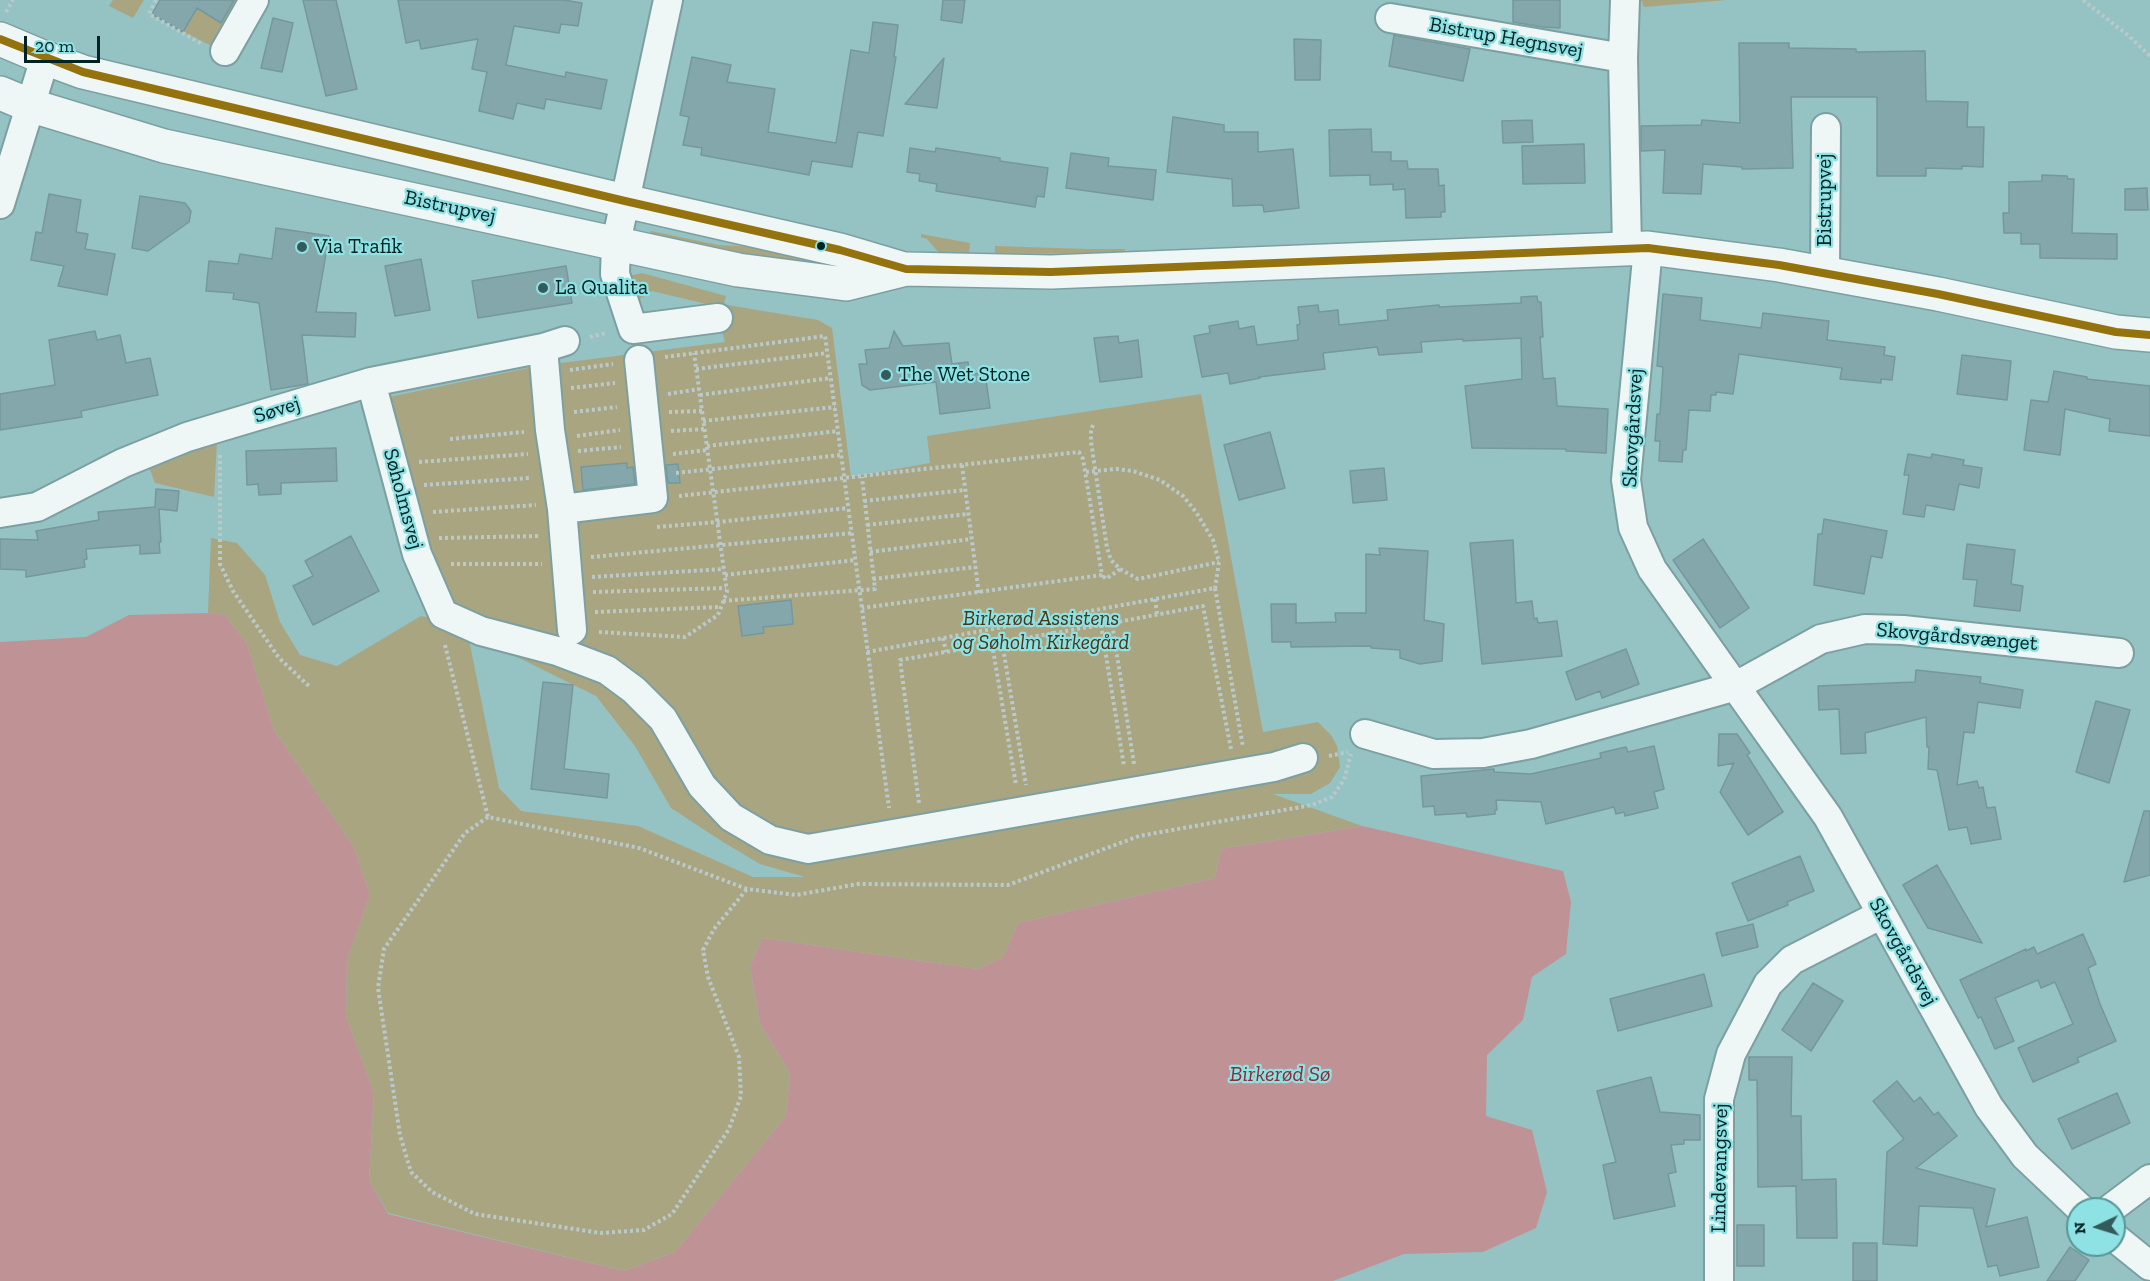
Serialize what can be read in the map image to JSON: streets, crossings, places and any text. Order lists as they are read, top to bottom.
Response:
{
  "streets": {
    "main road": ["Bistrupvej"],
    "street": [
      "Bistrup Hegnsvej",
      "Søvej",
      "Skovgårdsvej",
      "Søholmsvej",
      "Skovgårdsvænget",
      "Lindevangsvej"
    ]
  },
  "crossings": [
    ["Bistrupvej", "Skovgårdsvej"],
    ["Søvej", "Søholmsvej"],
    ["Skovgårdsvej", "Skovgårdsvænget"],
    ["Skovgårdsvej", "Lindevangsvej"]
  ],
  "water": ["Birkerød Sø"],
  "parks": ["Birkerød Assistens og Søholm Kirkegård"],
  "places": ["Via Trafik", "La Qualita", "The Wet Stone"],
  "scale_bar": "20 m",
  "north": "left"
}
